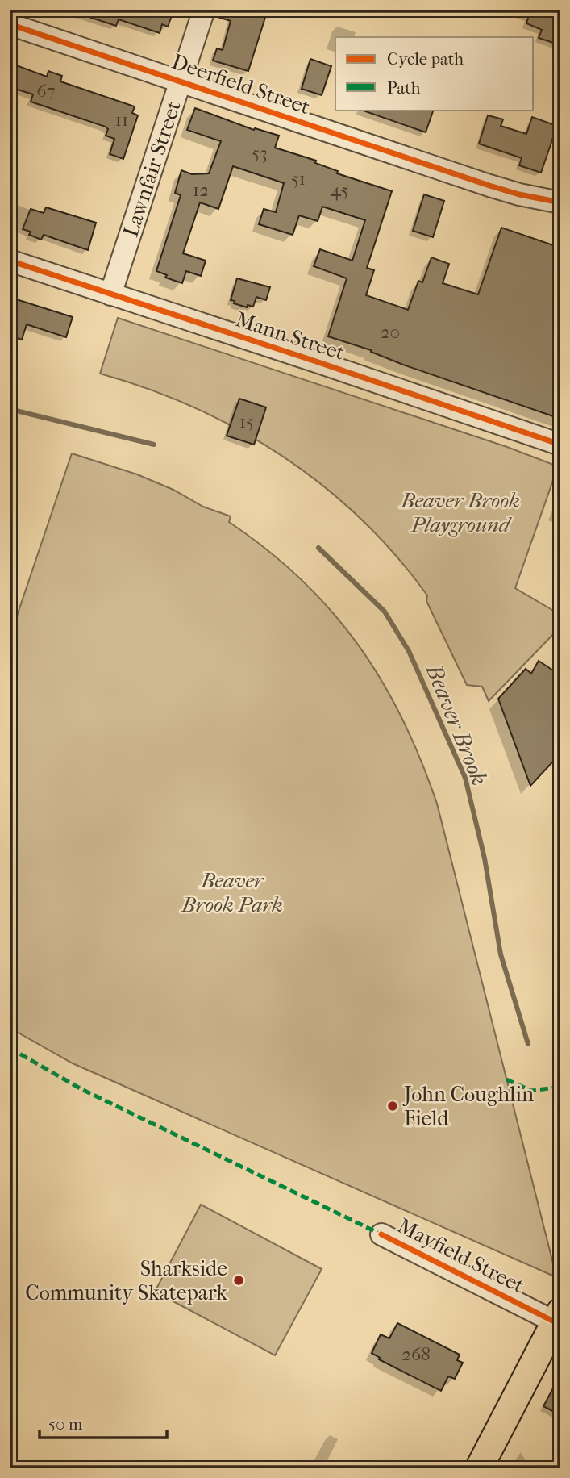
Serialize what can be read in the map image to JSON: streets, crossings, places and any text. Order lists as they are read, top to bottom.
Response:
{
  "streets": {
    "street": [
      "Deerfield Street",
      "Lawnfair Street",
      "Mann Street",
      "Mayfield Street"
    ]
  },
  "crossings": [
    ["Deerfield Street", "Lawnfair Street"],
    ["Lawnfair Street", "Mann Street"]
  ],
  "water": ["Beaver Brook"],
  "parks": ["Beaver Brook Playground", "Beaver Brook Park"],
  "places": ["John Coughlin Field", "Sharkside Community Skatepark"],
  "house_numbers": [
    "67",
    "11",
    "53",
    "51",
    "12",
    "45",
    "20",
    "15",
    "268"
  ],
  "legend": ["Cycle path", "Path"],
  "scale_bar": "50 m"
}
